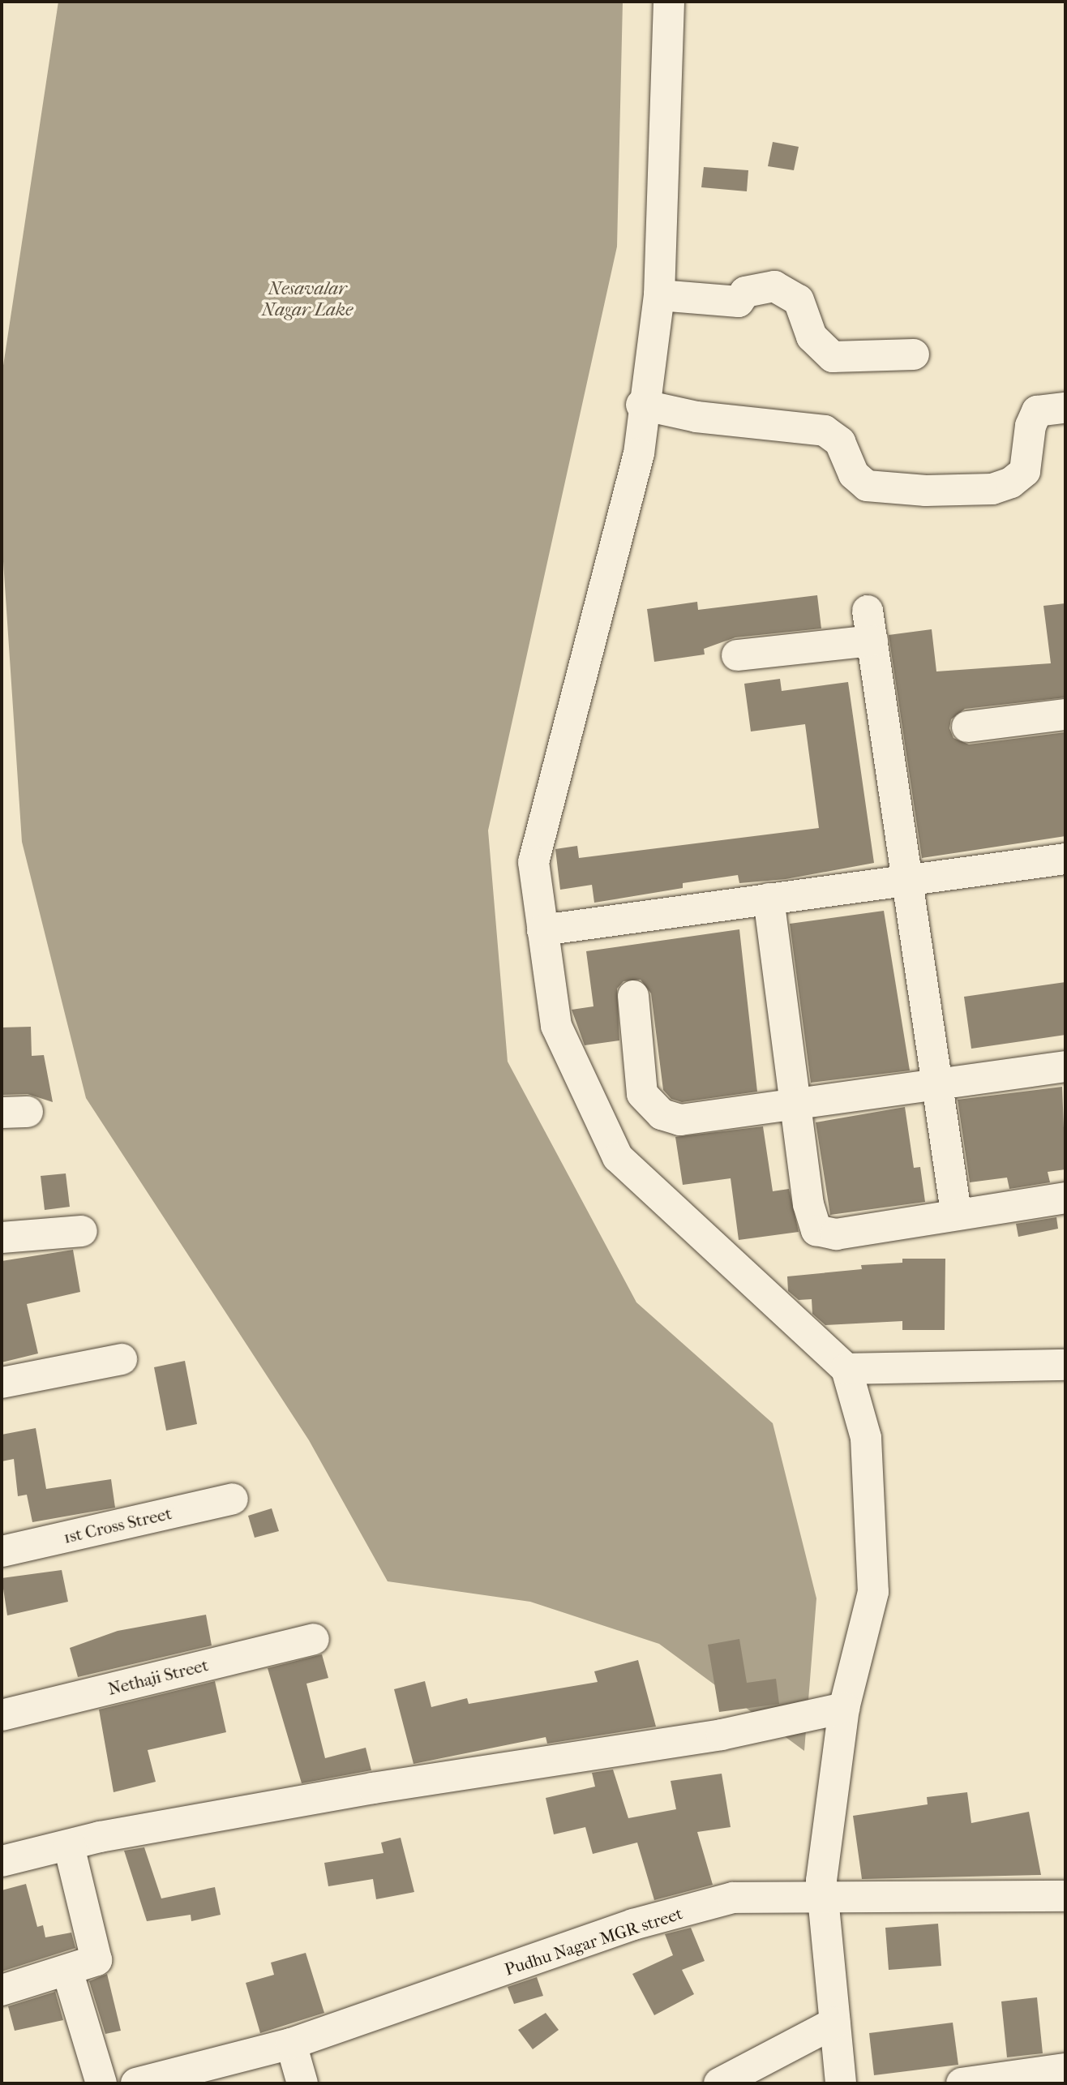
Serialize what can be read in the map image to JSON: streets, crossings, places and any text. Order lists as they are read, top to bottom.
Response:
{
  "streets": {
    "street": ["1st Cross Street", "Nethaji Street", "Pudhu Nagar MGR street"]
  },
  "water": ["Nesavalar Nagar Lake"]
}
